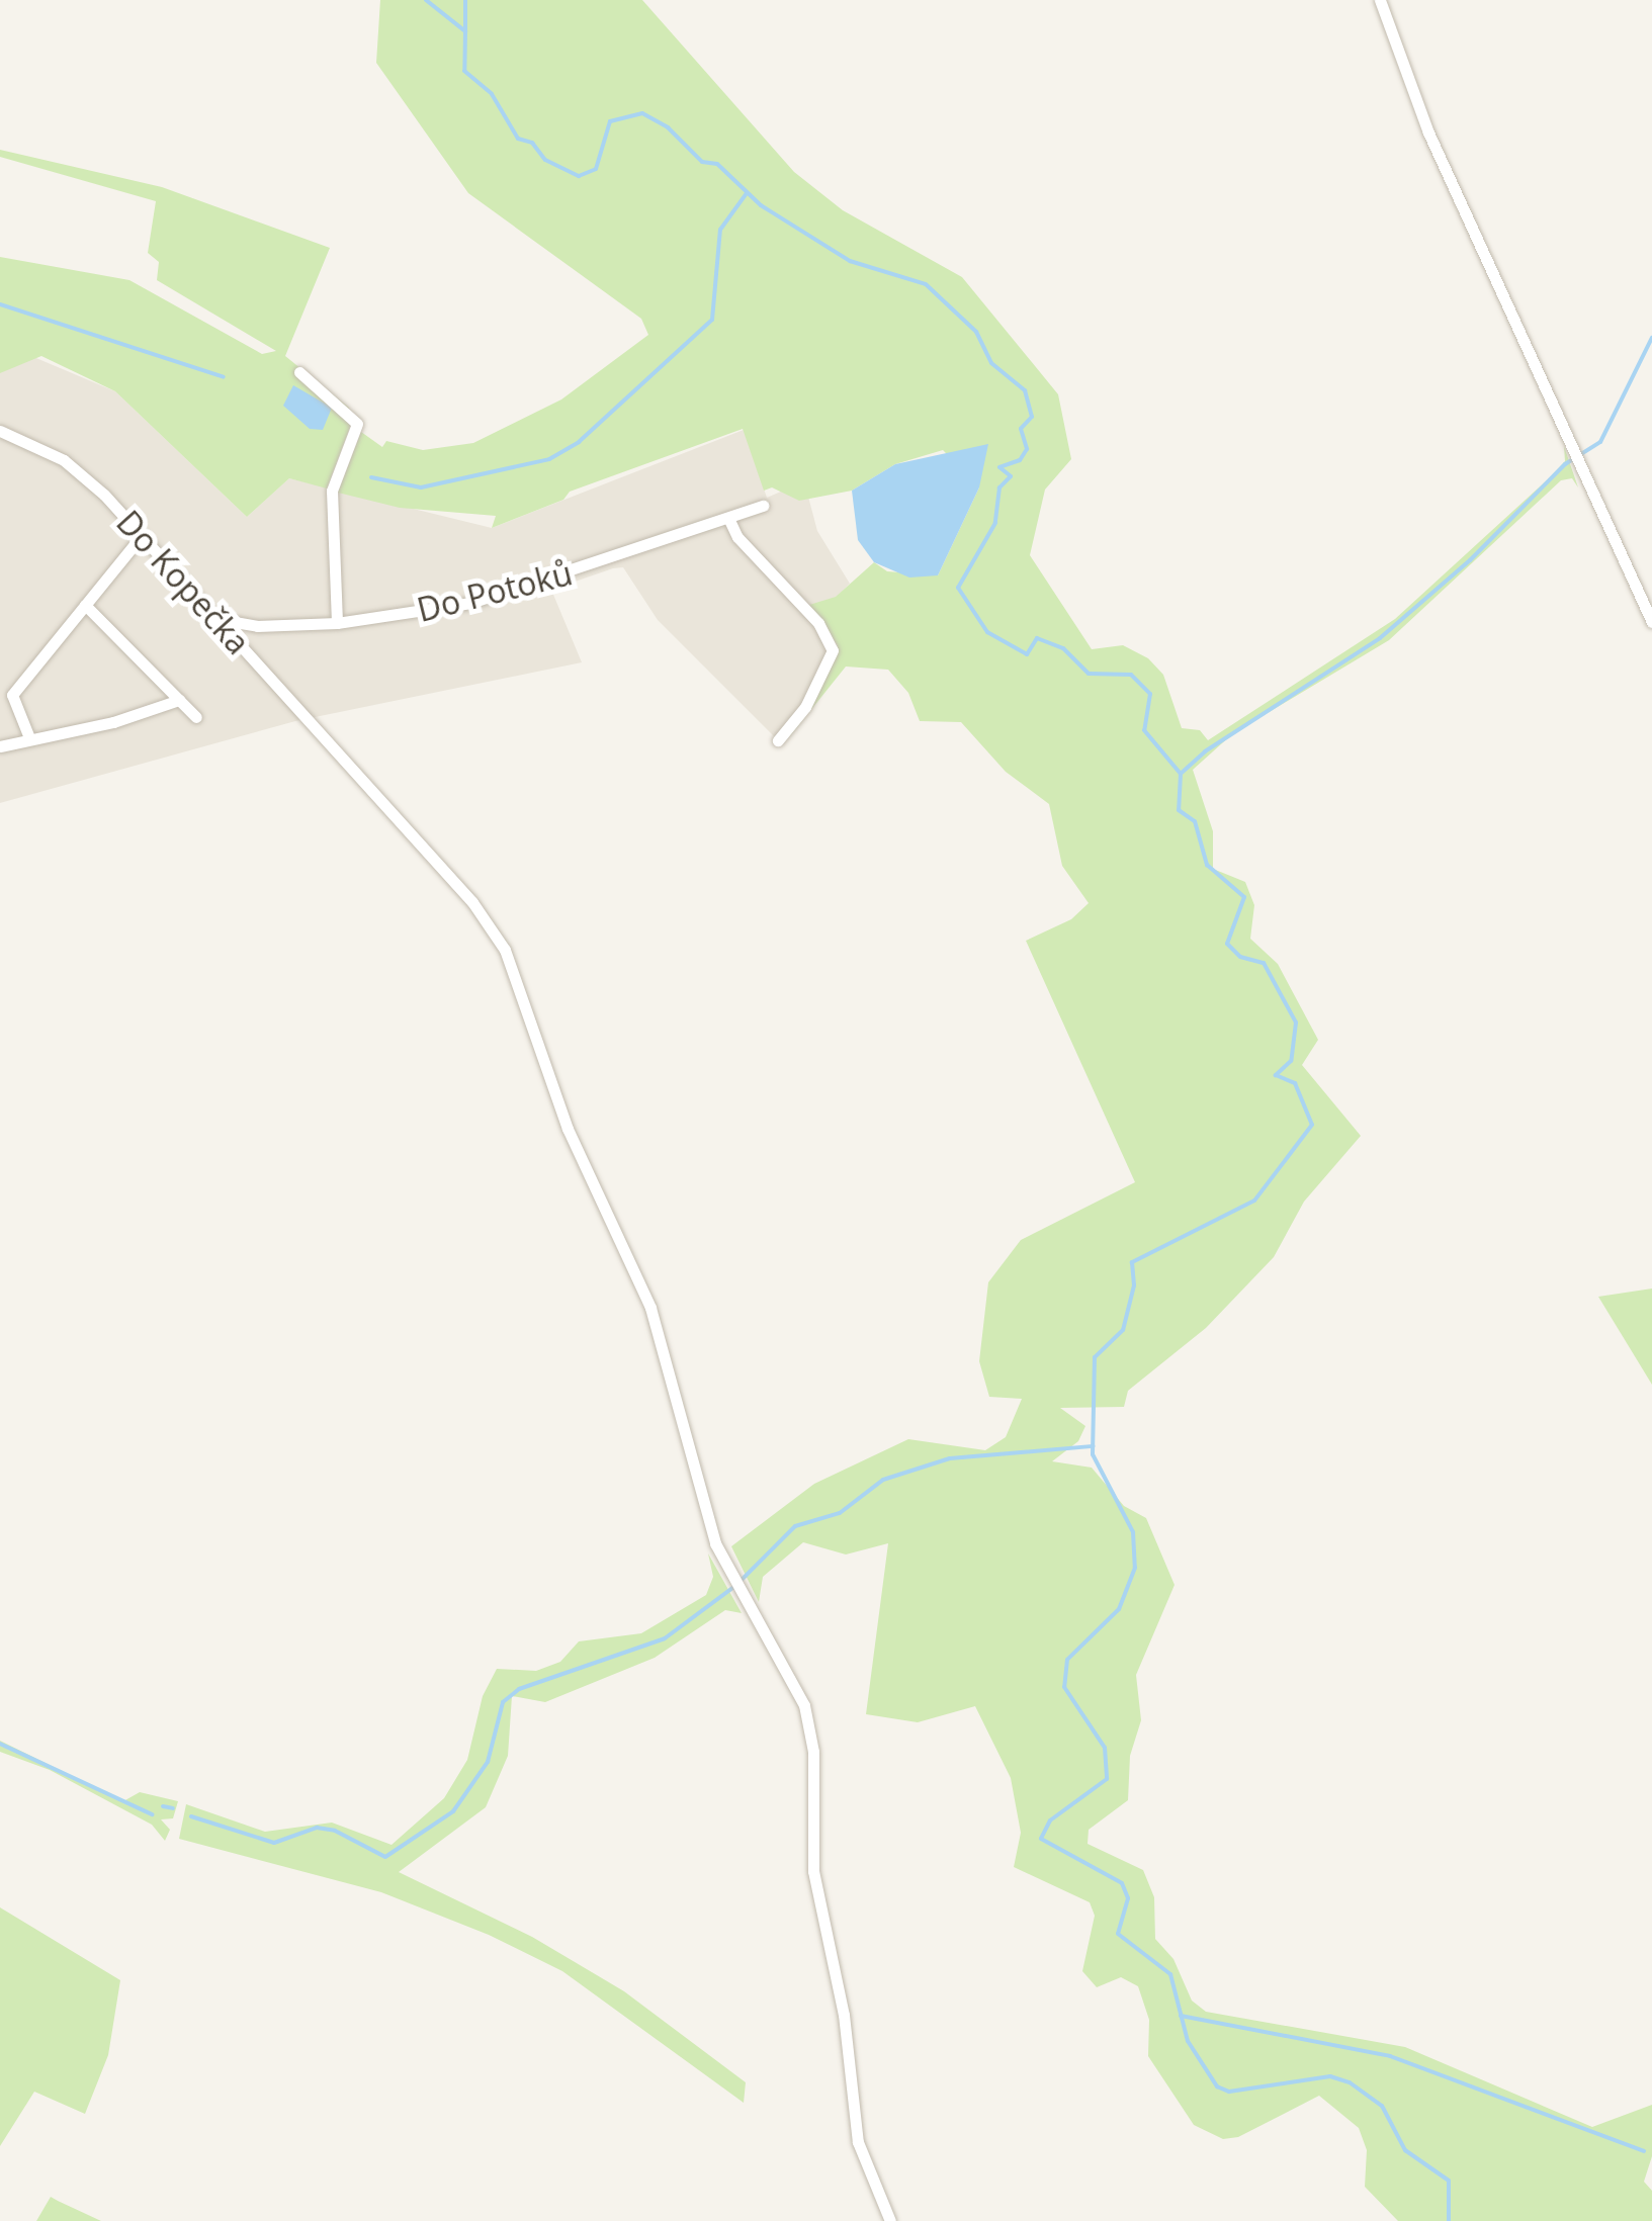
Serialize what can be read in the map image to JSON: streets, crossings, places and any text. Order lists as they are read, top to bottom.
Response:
{
  "streets": {
    "street": ["Do Kopečka", "Do Potoků"]
  },
  "crossings": [
    ["Do Kopečka", "Do Potoků"]
  ]
}
